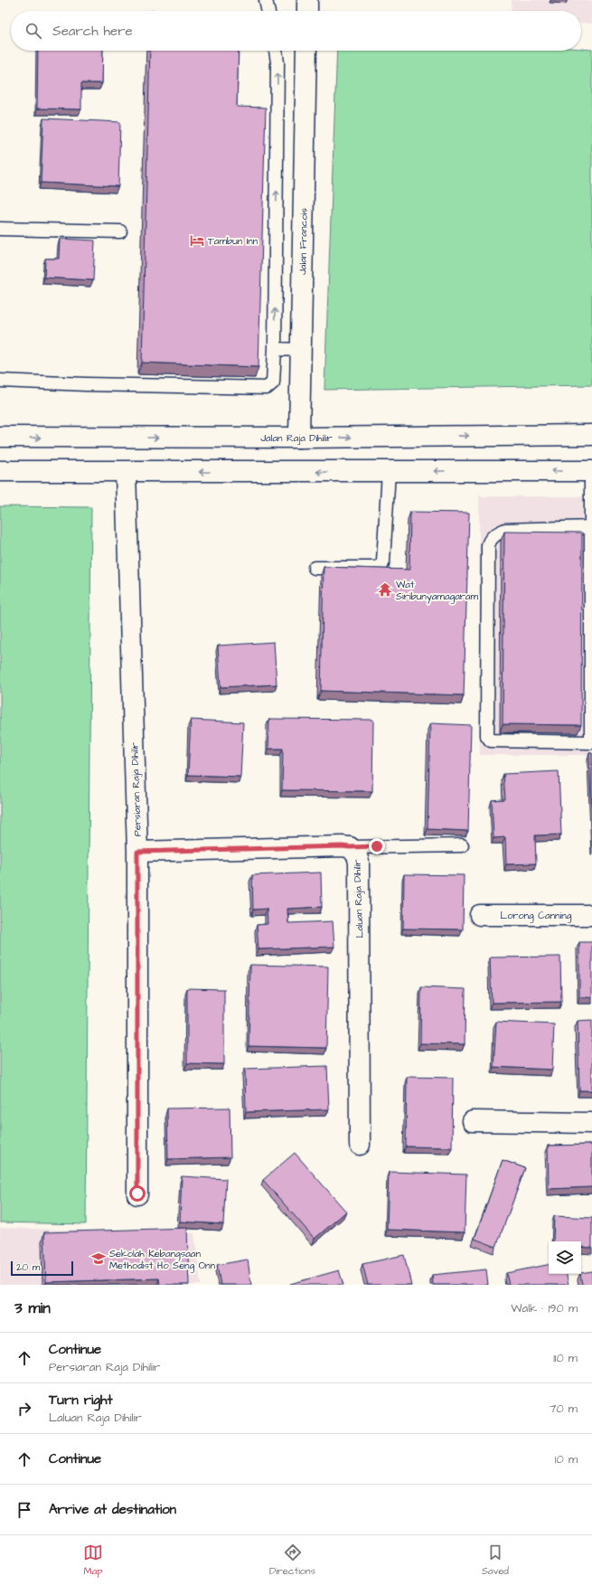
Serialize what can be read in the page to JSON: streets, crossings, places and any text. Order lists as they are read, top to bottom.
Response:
{
  "streets": {
    "street": [
      "Jalan Francois",
      "Jalan Raja Dihilir",
      "Persiaran Raja Dihilir",
      "Laluan Raja Dihilir",
      "Lorong Canning"
    ]
  },
  "crossings": [
    ["Jalan Francois", "Jalan Raja Dihilir"],
    ["Persiaran Raja Dihilir", "Laluan Raja Dihilir"]
  ],
  "places": {
    "hotel": ["Tambun Inn"],
    "temple": ["Wat Siribunyamagaram"],
    "school or university": ["Sekolah Kebangsaan Methodist Ho Seng Onn"]
  },
  "scale_bar": "20 m",
  "page": {
    "search": "Search here",
    "scale": "20 m",
    "heading": ["3 min", "Walk · 190 m"],
    "list": [
      ["Continue", "Persiaran Raja Dihilir", "110 m"],
      ["Turn right", "Laluan Raja Dihilir", "70 m"],
      ["Continue", "10 m"],
      "Arrive at destination"
    ],
    "nav": ["Map", "Directions", "Saved"]
  }
}
